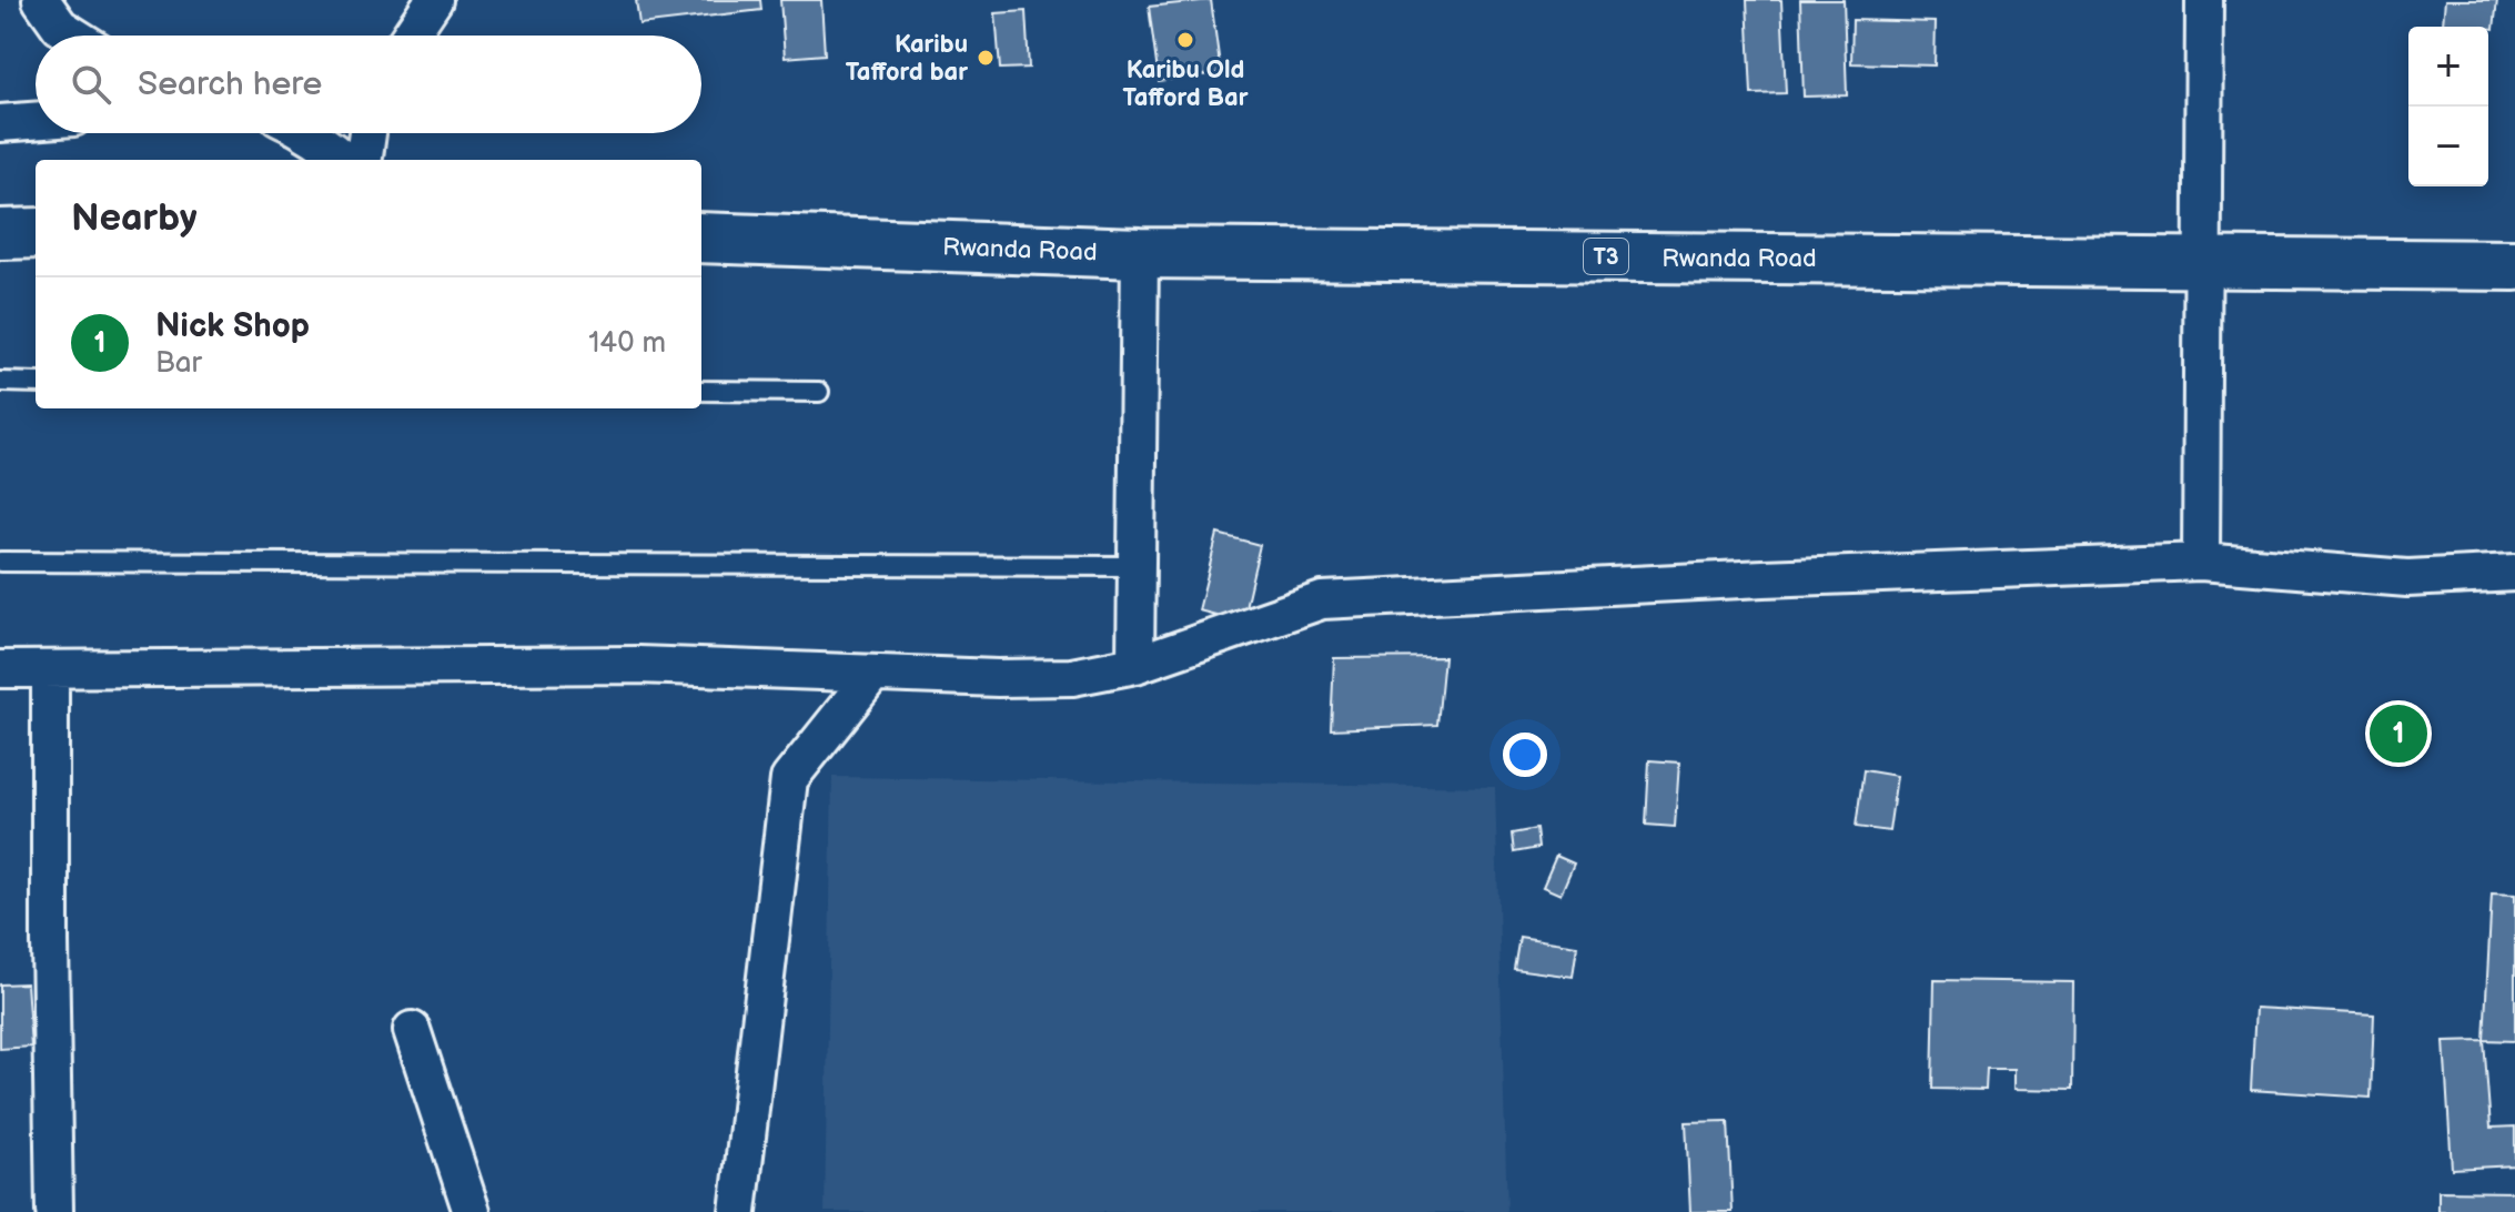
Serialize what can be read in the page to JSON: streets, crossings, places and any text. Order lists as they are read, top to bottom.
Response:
{
  "streets": {
    "highway": ["Rwanda Road", "T3"]
  },
  "places": ["Karibu Old Tafford Bar", "Karibu Tafford bar"],
  "page": {
    "map_buttons": ["+", "−"],
    "search": "Search here",
    "heading": "Nearby",
    "list": [
      {
        "mark": "1",
        "name": "Nick Shop",
        "note": "Bar",
        "value": "140 m"
      }
    ],
    "pins": "1"
  }
}
